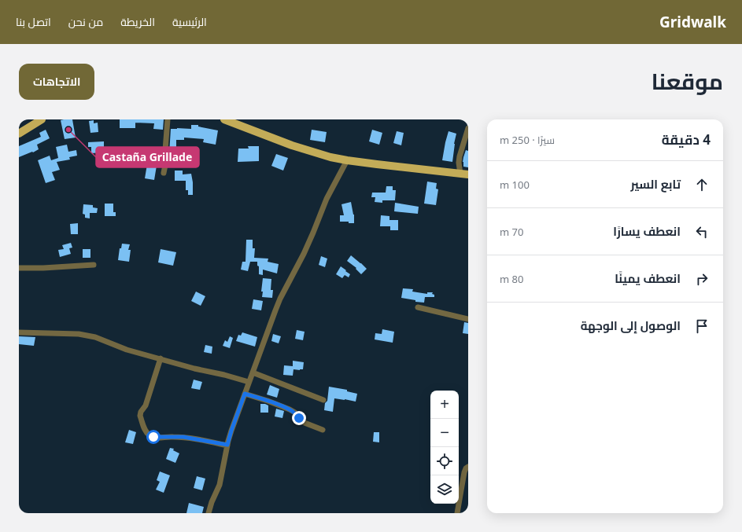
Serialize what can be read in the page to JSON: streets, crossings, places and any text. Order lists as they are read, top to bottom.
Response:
{
  "places": ["Castaña Grillade"],
  "page": {
    "header": "Gridwalk",
    "nav": [
      "الرئيسية",
      "الخريطة",
      "من نحن",
      "اتصل بنا"
    ],
    "title": "موقعنا",
    "buttons": "الاتجاهات",
    "heading": ["4 دقيقة", "سيرًا · 250 m"],
    "list": [
      ["تابع السير", "100 m"],
      ["انعطف يسارًا", "70 m"],
      ["انعطف يمينًا", "80 m"],
      "الوصول إلى الوجهة"
    ],
    "map_buttons": ["+", "−"]
  }
}
